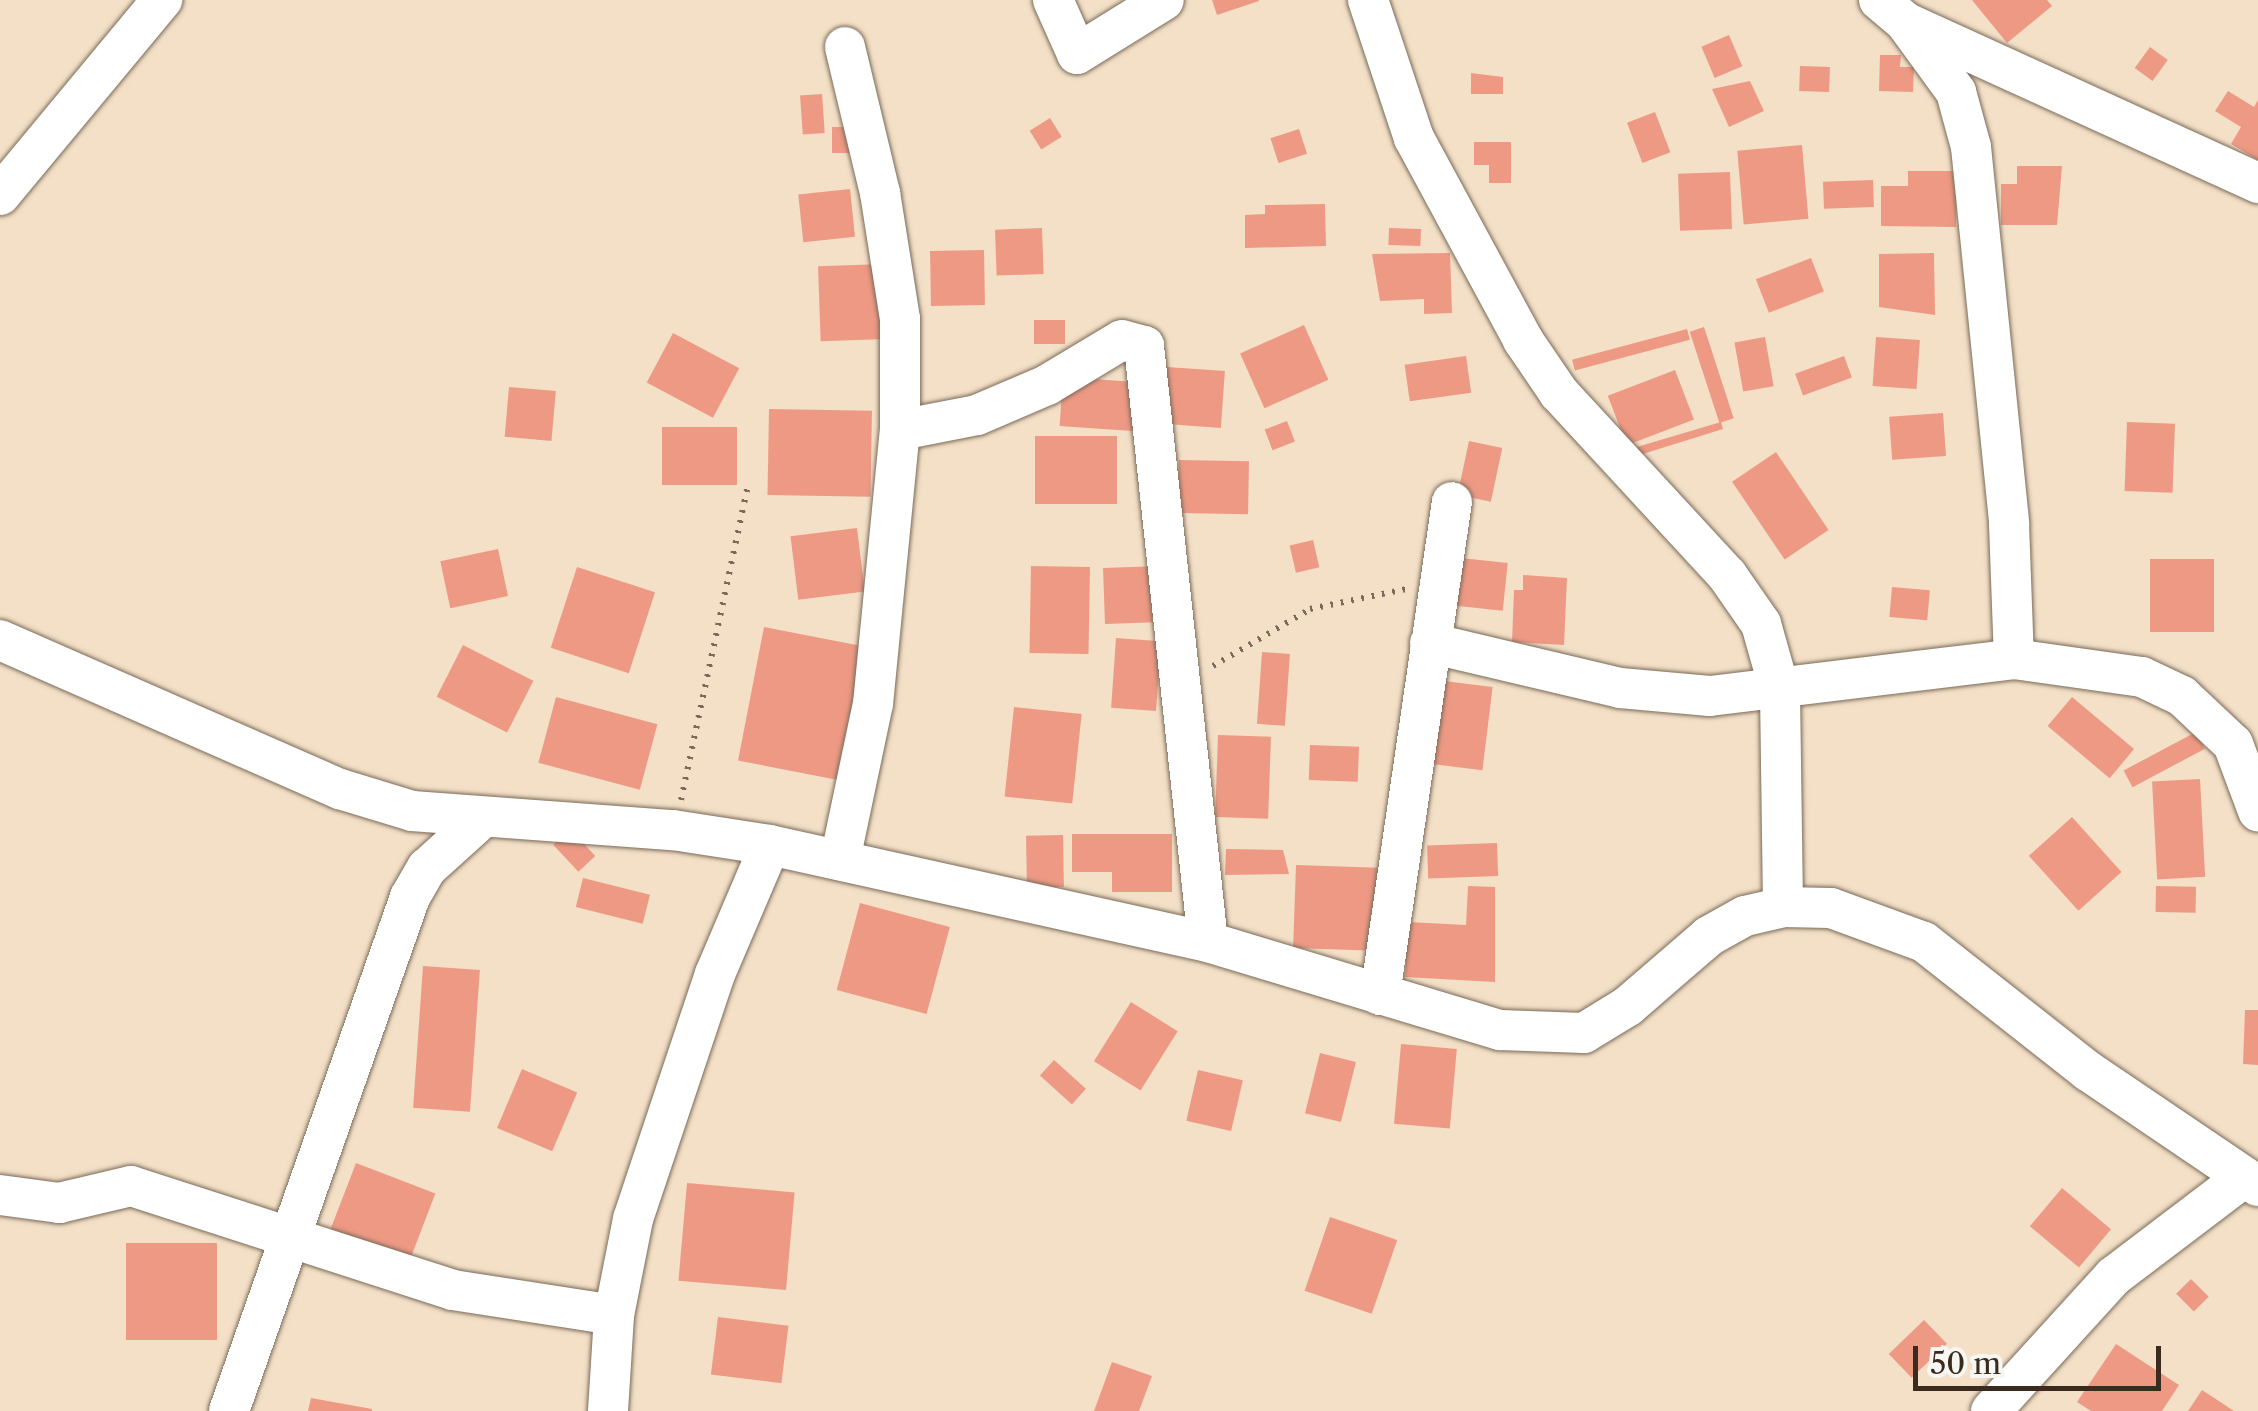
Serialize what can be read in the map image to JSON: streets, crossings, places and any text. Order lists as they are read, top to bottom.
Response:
{
  "scale_bar": "50 m"
}
